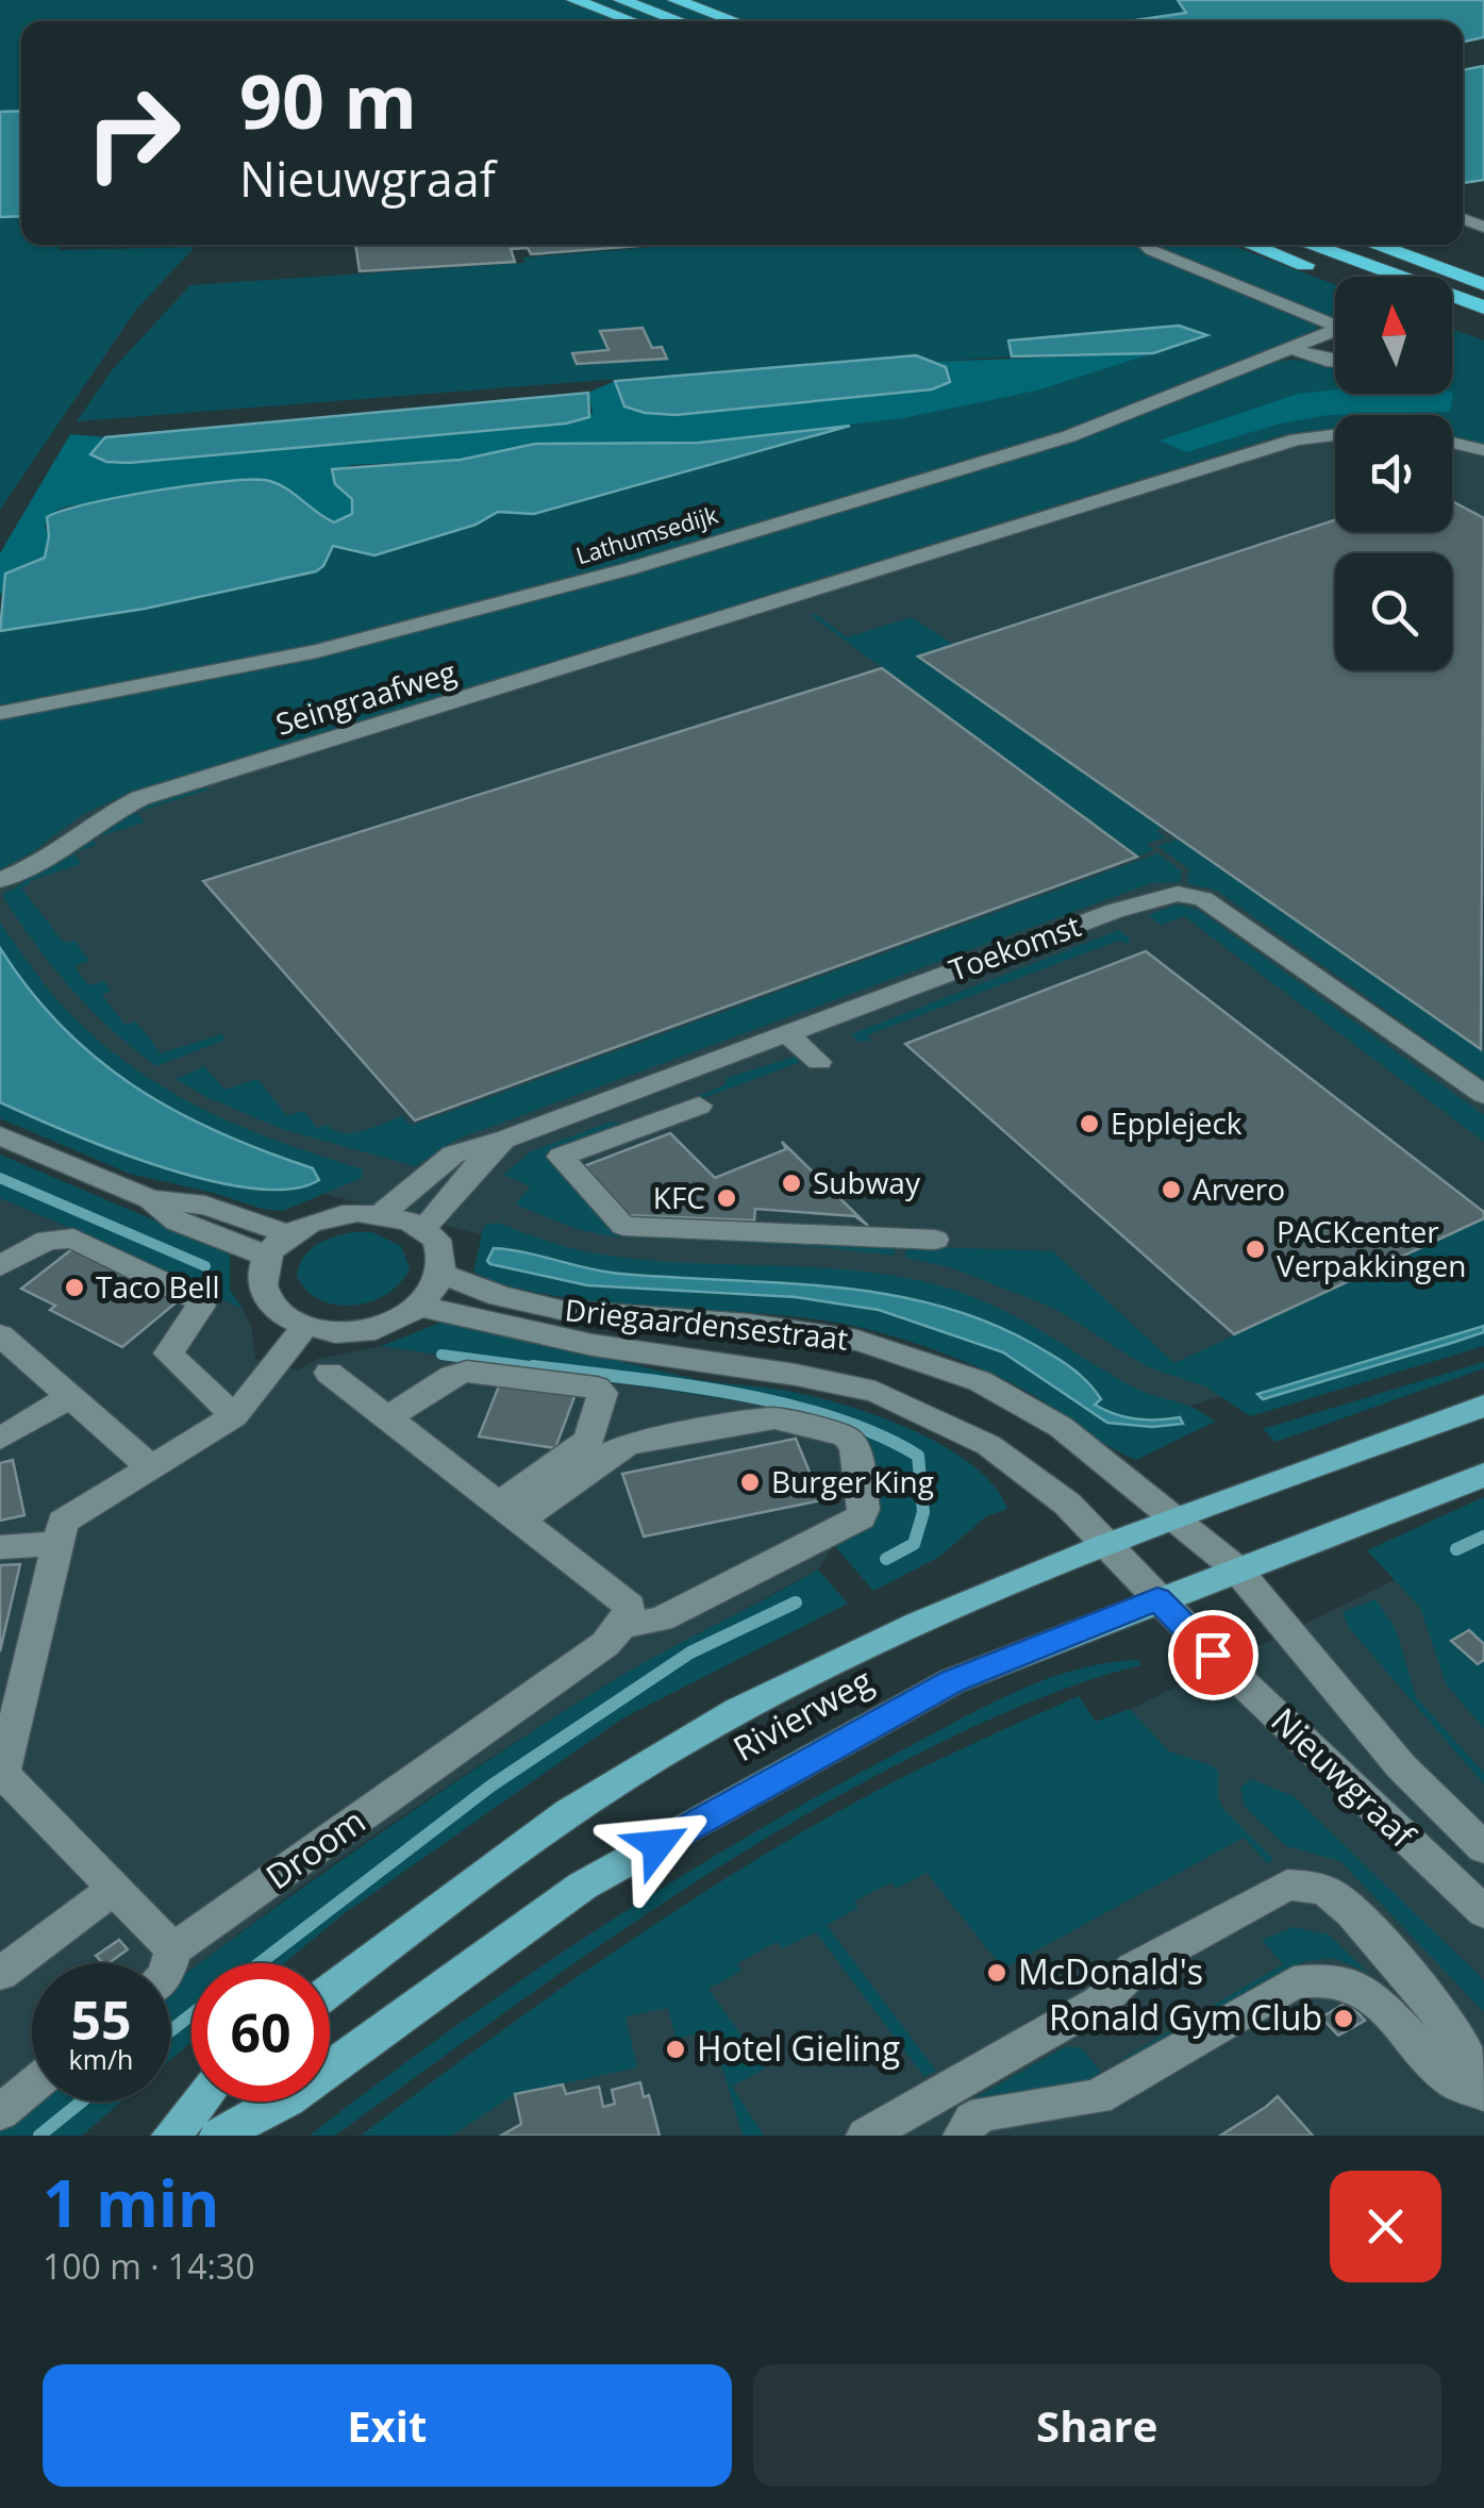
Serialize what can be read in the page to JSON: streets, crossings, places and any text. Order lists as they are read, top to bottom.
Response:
{
  "streets": {
    "main road": ["Rivierweg"],
    "street": [
      "Lathumsedijk",
      "Seingraafweg",
      "Toekomst",
      "Driegaardensestraat",
      "Nieuwgraaf",
      "Droom"
    ]
  },
  "crossings": [
    ["Toekomst", "Driegaardensestraat"],
    ["Driegaardensestraat", "Rivierweg"],
    ["Driegaardensestraat", "Nieuwgraaf"],
    ["Rivierweg", "Nieuwgraaf"]
  ],
  "places": [
    "Epplejeck",
    "Subway",
    "Arvero",
    "KFC",
    "PACKcenter Verpakkingen",
    "Taco Bell",
    "Burger King",
    "McDonald's",
    "Ronald Gym Club",
    "Hotel Gieling"
  ],
  "north": "top",
  "page": {
    "turn": ["90 m", "Nieuwgraaf"],
    "speed": "55 km/h",
    "limit": "60",
    "heading": ["1 min", "100 m · 14:30"],
    "buttons": ["Exit", "Share"]
  }
}
